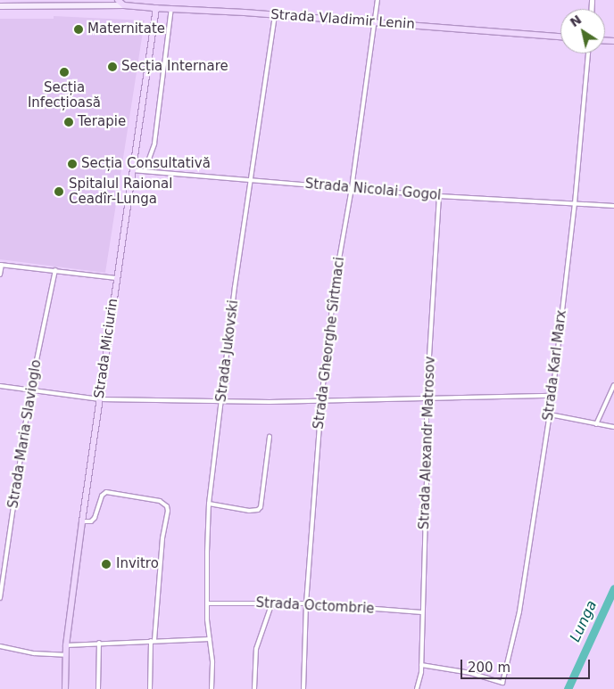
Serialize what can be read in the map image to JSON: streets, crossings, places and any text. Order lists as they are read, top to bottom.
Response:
{
  "streets": {
    "main road": ["Strada Vladimir Lenin", "Strada Miciurin"],
    "street": [
      "Strada Nicolai Gogol",
      "Strada Gheorghe Sîrtmaci",
      "Strada Jukovski",
      "Strada Karl Marx",
      "Strada Maria Slavioglo",
      "Strada Alexandr Matrosov",
      "Strada Octombrie"
    ]
  },
  "crossings": [
    ["Strada Vladimir Lenin", "Strada Gheorghe Sîrtmaci"],
    ["Strada Vladimir Lenin", "Strada Miciurin"],
    ["Strada Vladimir Lenin", "Strada Jukovski"],
    ["Strada Nicolai Gogol", "Strada Gheorghe Sîrtmaci"],
    ["Strada Nicolai Gogol", "Strada Miciurin"],
    ["Strada Nicolai Gogol", "Strada Jukovski"],
    ["Strada Nicolai Gogol", "Strada Karl Marx"],
    ["Strada Nicolai Gogol", "Strada Alexandr Matrosov"],
    ["Strada Gheorghe Sîrtmaci", "Strada Octombrie"],
    ["Strada Jukovski", "Strada Octombrie"],
    ["Strada Karl Marx", "Strada Alexandr Matrosov"],
    ["Strada Alexandr Matrosov", "Strada Octombrie"]
  ],
  "water": ["Lunga"],
  "places": [
    "Maternitate",
    "Secția Internare",
    "Secția Infecțioasă",
    "Terapie",
    "Secția Consultativă",
    "Spitalul Raional Ceadîr-Lunga",
    "Invitro"
  ],
  "scale_bar": "200 m",
  "north": "top left"
}
